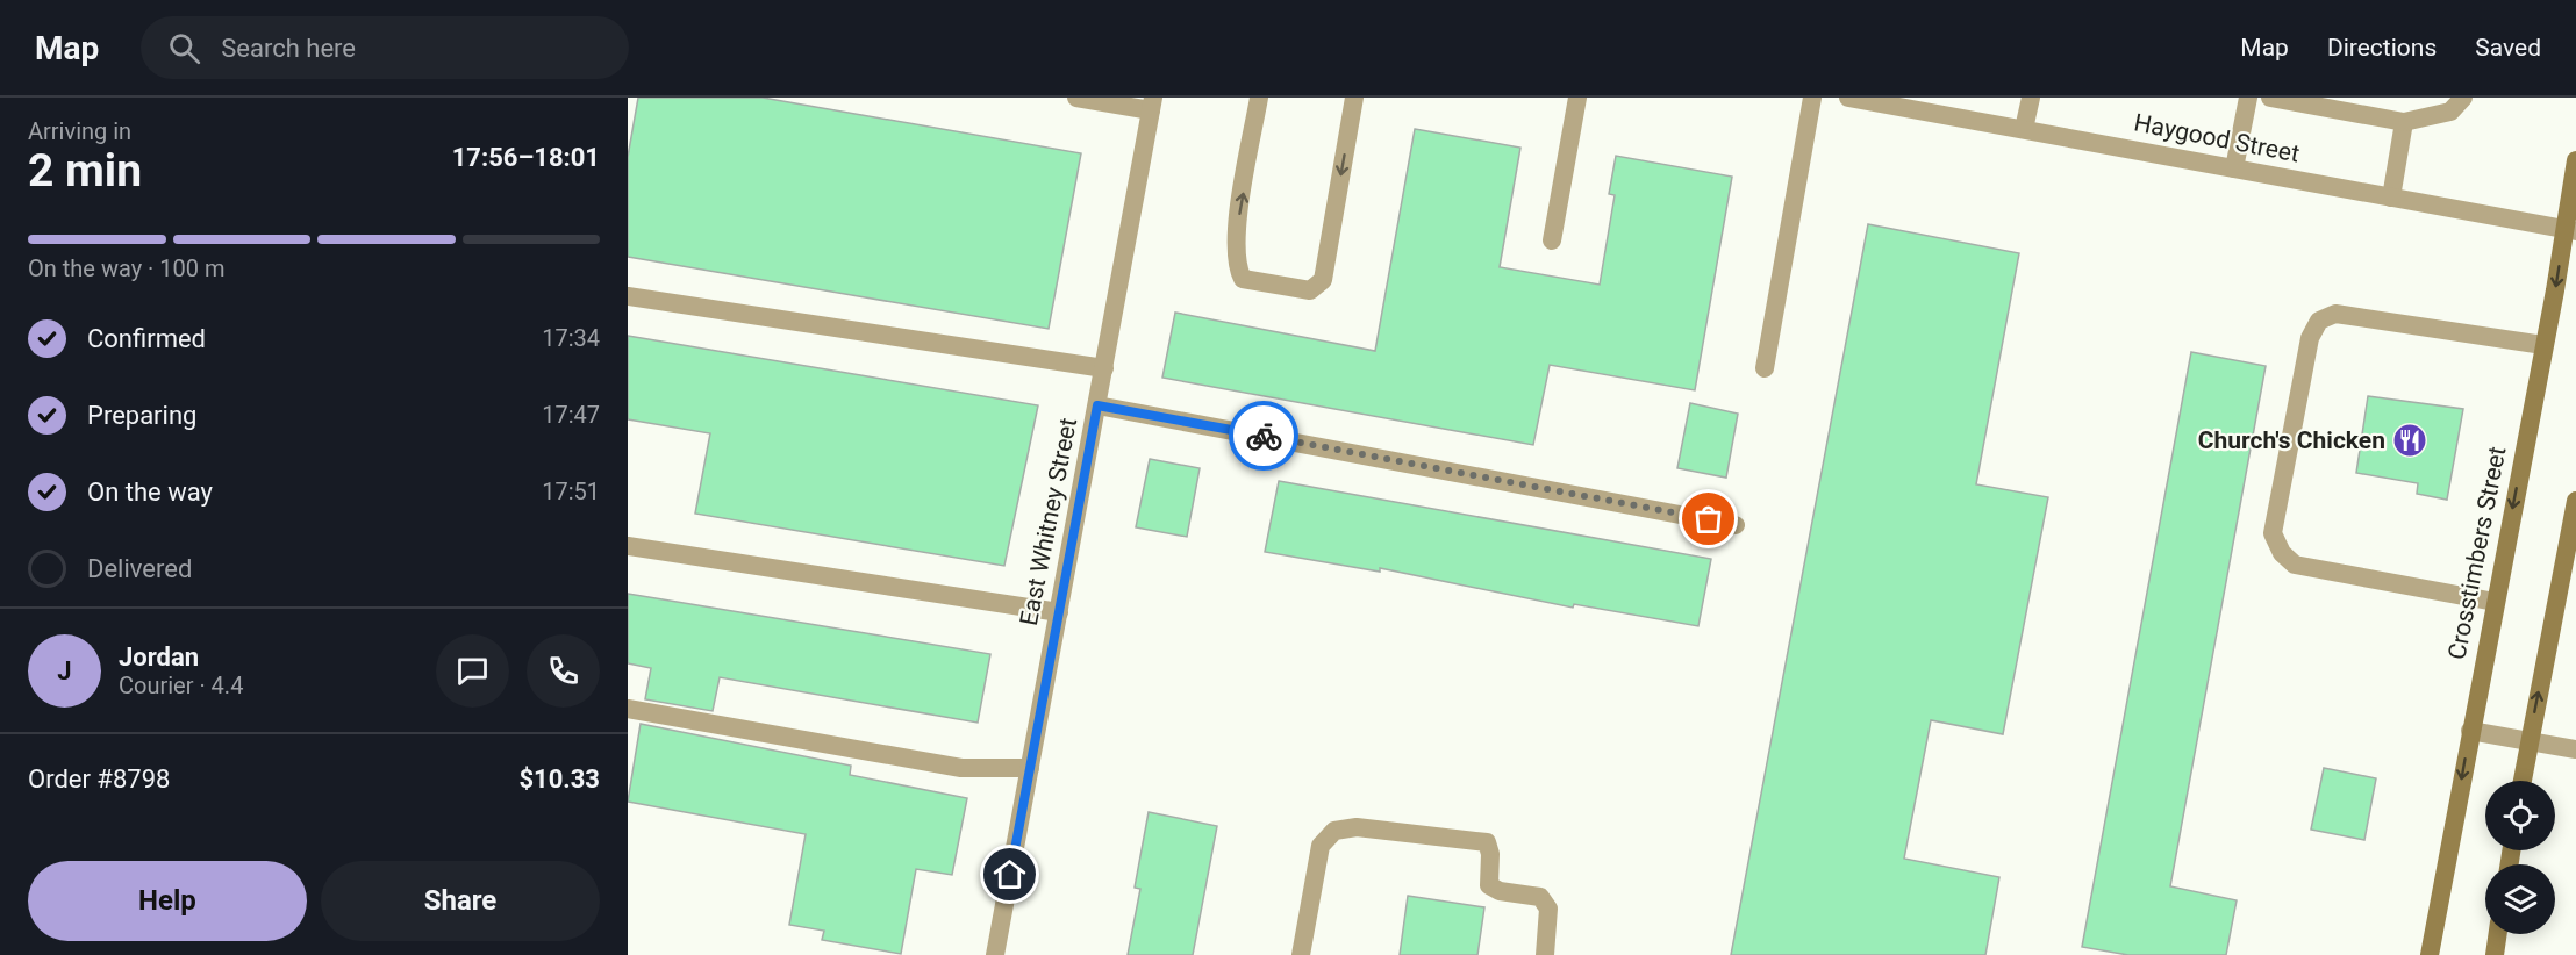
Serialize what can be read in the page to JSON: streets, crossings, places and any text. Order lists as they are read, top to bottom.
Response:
{
  "streets": {
    "main road": ["Crosstimbers Street"],
    "street": ["Haygood Street", "East Whitney Street"]
  },
  "crossings": [
    ["Haygood Street", "Crosstimbers Street"]
  ],
  "one_way": ["Crosstimbers Street"],
  "places": {
    "restaurant": ["Church's Chicken"]
  },
  "page": {
    "header": "Map",
    "search": "Search here",
    "nav": ["Map", "Directions", "Saved"],
    "heading": ["2 min", "Arriving in", "17:56–18:01"],
    "panel": [
      "Jordan",
      "Courier · 4.4",
      "Order #8798",
      "$10.33"
    ],
    "bar": "On the way · 100 m",
    "list": [
      ["Confirmed", "17:34"],
      ["Preparing", "17:47"],
      ["On the way", "17:51"],
      "Delivered"
    ],
    "round": "J",
    "buttons": ["Help", "Share"]
  }
}
